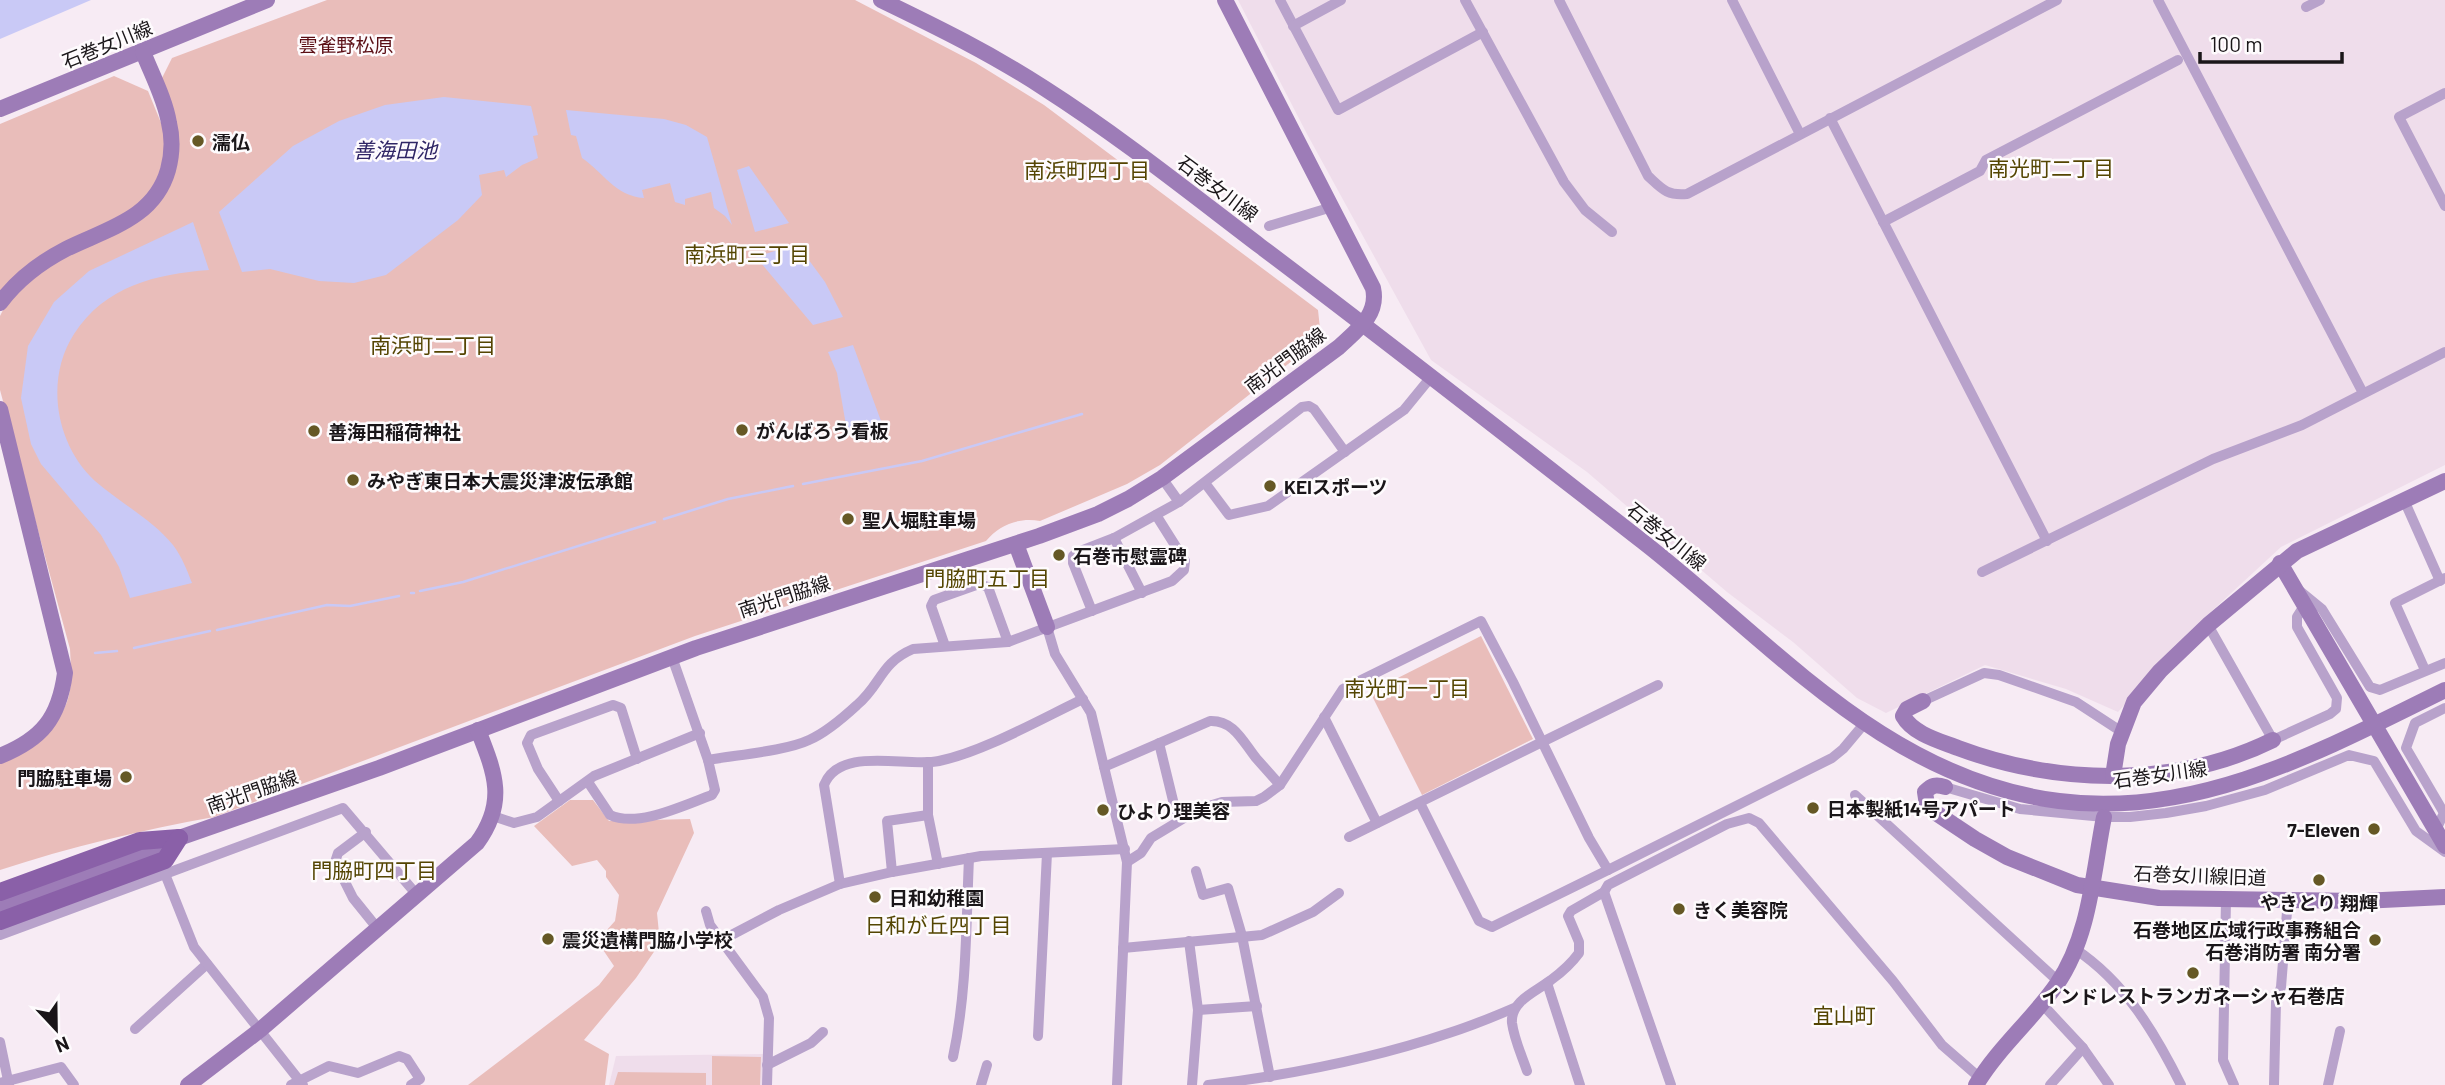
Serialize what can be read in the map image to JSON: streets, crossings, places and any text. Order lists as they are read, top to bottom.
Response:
{
  "streets": {
    "street": ["石巻女川線", "南光門脇線", "石巻女川線旧道"]
  },
  "crossings": [
    ["石巻女川線", "南光門脇線"]
  ],
  "districts": [
    "南光町二丁目",
    "南浜町四丁目",
    "南浜町三丁目",
    "南浜町二丁目",
    "門脇町五丁目",
    "南光町一丁目",
    "門脇町四丁目",
    "日和が丘四丁目",
    "宜山町"
  ],
  "water": ["善海田池"],
  "parks": ["雲雀野松原"],
  "places": [
    "濡仏",
    "がんばろう看板",
    "善海田稲荷神社",
    "みやぎ東日本大震災津波伝承館",
    "KEIスポーツ",
    "聖人堀駐車場",
    "石巻市慰霊碑",
    "門脇駐車場",
    "日本製紙14号アパート",
    "ひより理美容",
    "7-Eleven",
    "やきとり 翔輝",
    "日和幼稚園",
    "きく美容院",
    "震災遺構門脇小学校",
    "石巻地区広域行政事務組合 石巻消防署 南分署",
    "インドレストランガネーシャ石巻店"
  ],
  "scale_bar": "100 m",
  "north": "bottom"
}
